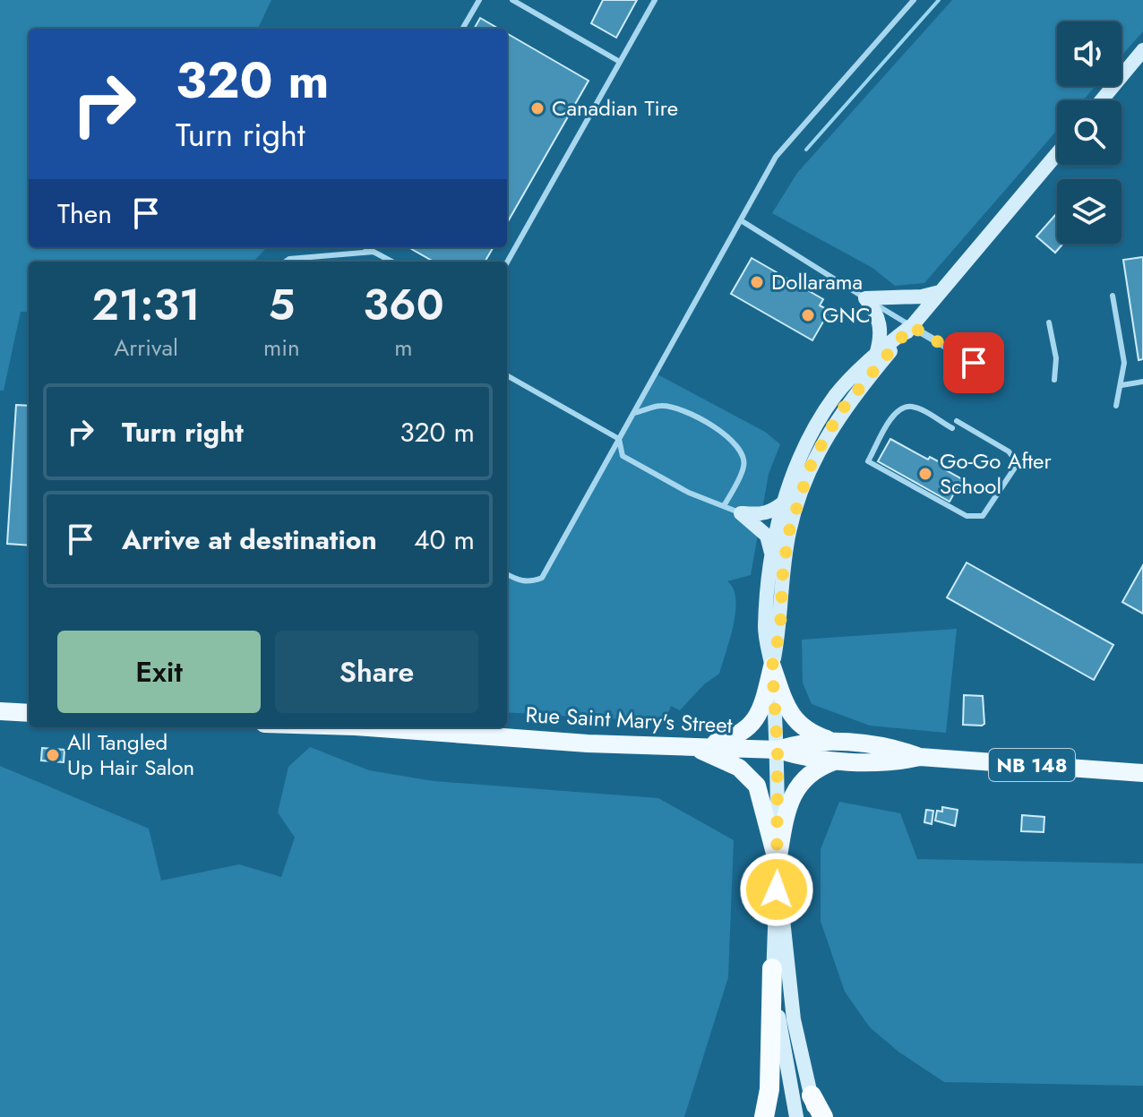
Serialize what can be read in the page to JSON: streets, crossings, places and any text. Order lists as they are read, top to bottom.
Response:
{
  "streets": {
    "main road": ["Rue Saint Mary's Street", "NB 148"]
  },
  "places": [
    "Canadian Tire",
    "Dollarama",
    "GNC",
    "Go-Go After School",
    "All Tangled Up Hair Salon"
  ],
  "page": {
    "turn": ["320 m", "Turn right"],
    "then": "Then",
    "eta": [
      "21:31",
      "Arrival",
      "5",
      "min",
      "360",
      "m"
    ],
    "list": [
      {
        "name": "Turn right",
        "value": "320 m"
      },
      {
        "name": "Arrive at destination",
        "value": "40 m"
      }
    ],
    "buttons": ["Exit", "Share"]
  }
}
